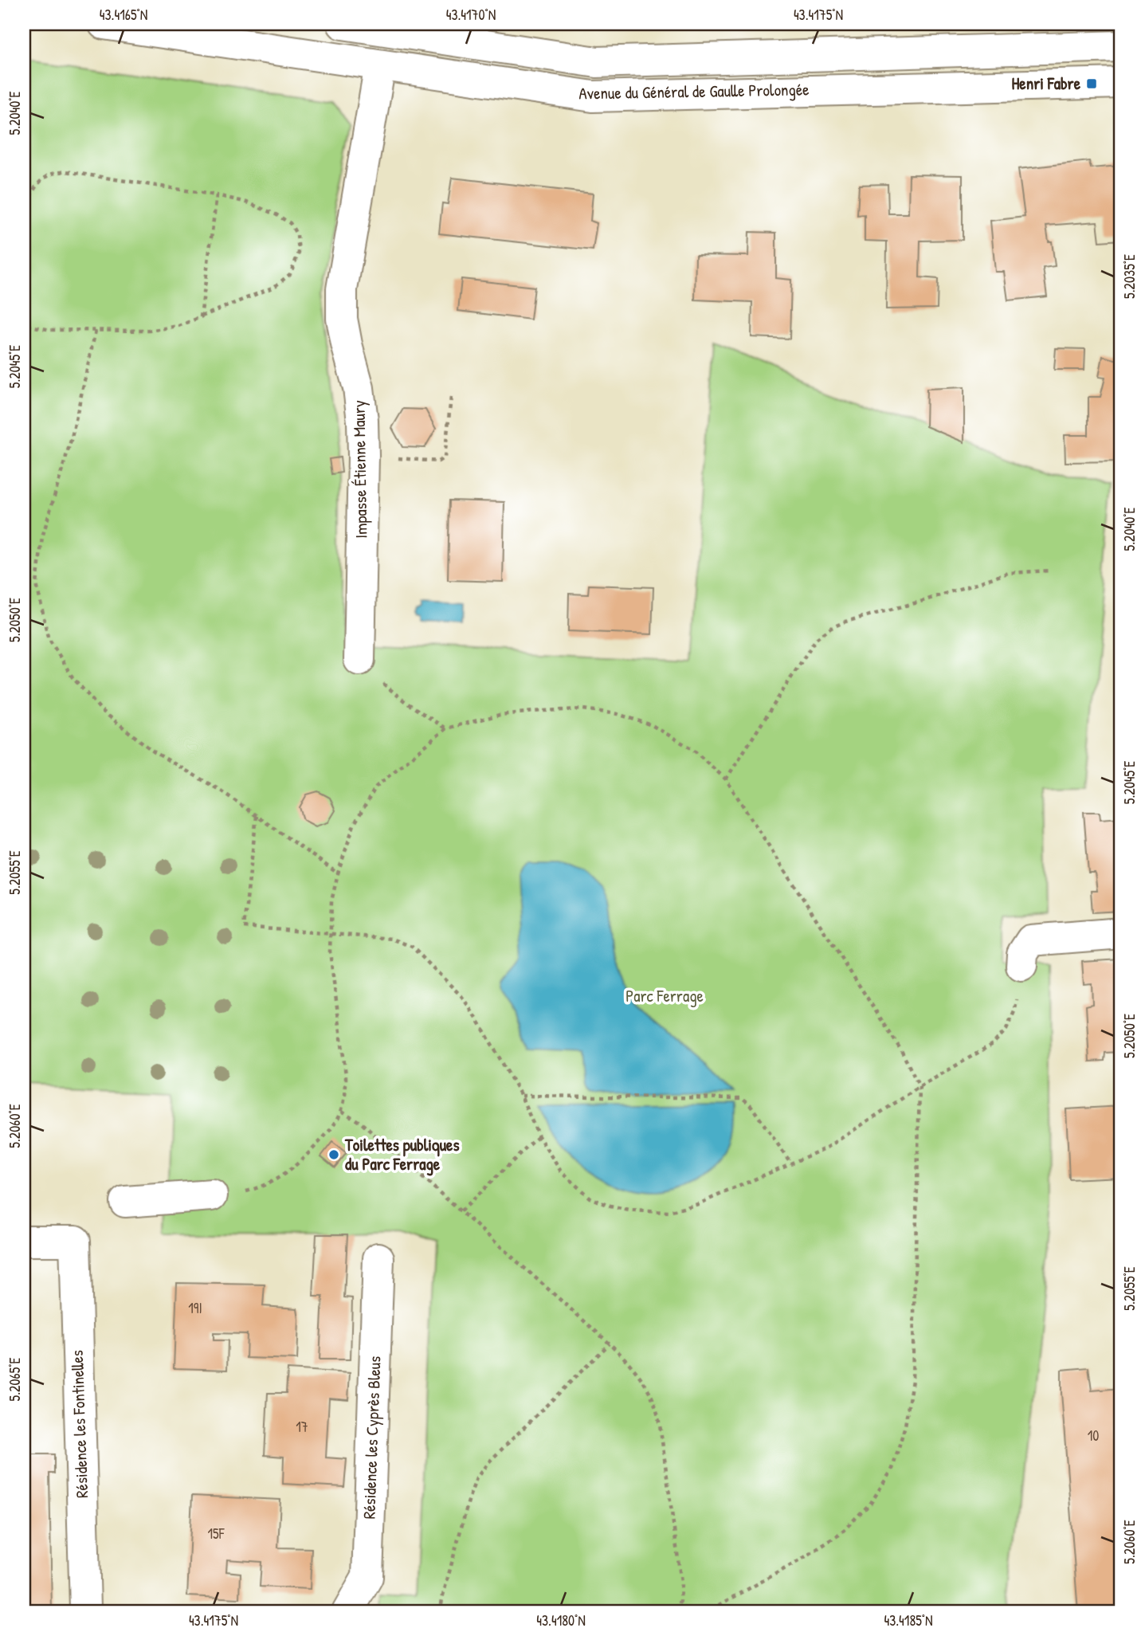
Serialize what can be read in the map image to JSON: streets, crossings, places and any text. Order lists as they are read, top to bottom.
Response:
{
  "streets": {
    "street": [
      "Avenue du Général de Gaulle Prolongée",
      "Impasse Étienne Maury",
      "Résidence les Fontinelles",
      "Résidence les Cyprès Bleus"
    ]
  },
  "crossings": [
    ["Avenue du Général de Gaulle Prolongée", "Impasse Étienne Maury"]
  ],
  "parks": ["Parc Ferrage"],
  "places": {
    "transit": ["Henri Fabre"],
    "other": ["Toilettes publiques du Parc Ferrage"]
  },
  "house_numbers": [
    "19I",
    "17",
    "10",
    "15F"
  ],
  "coordinates": [
    "43.4165°N",
    "43.4170°N",
    "43.4175°N",
    "5.2040°E",
    "5.2035°E",
    "5.2045°E",
    "5.2050°E",
    "5.2055°E",
    "5.2060°E",
    "5.2065°E",
    "43.4180°N",
    "43.4185°N"
  ]
}
